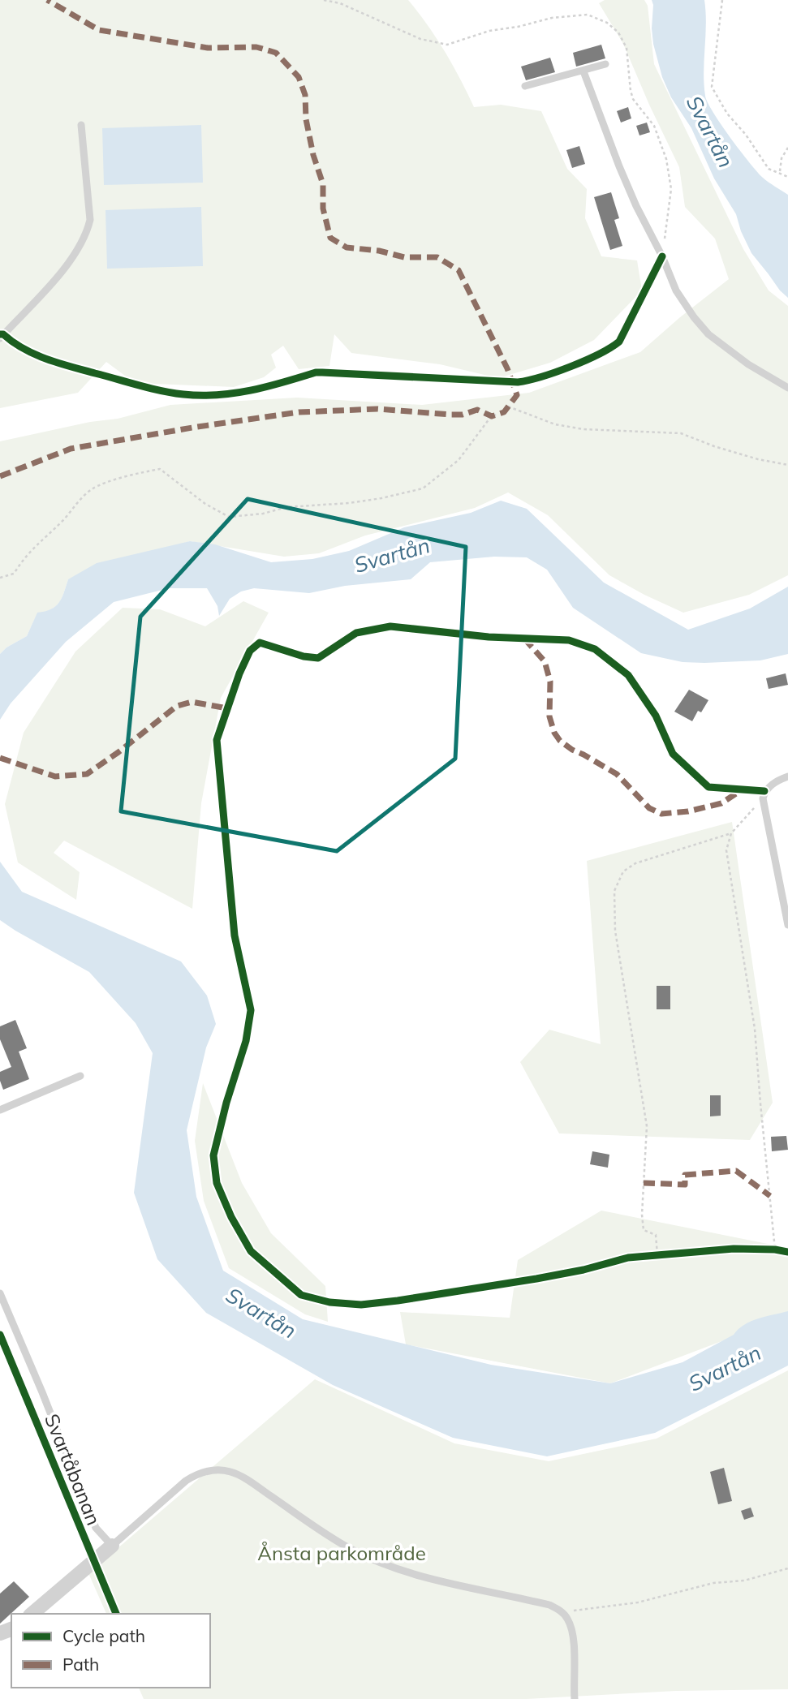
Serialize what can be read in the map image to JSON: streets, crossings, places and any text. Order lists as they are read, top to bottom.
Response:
{
  "streets": {
    "cycle path": ["Svartåbanan"]
  },
  "water": ["Svartån"],
  "parks": ["Ånsta parkområde"],
  "legend": ["Cycle path", "Path"]
}
